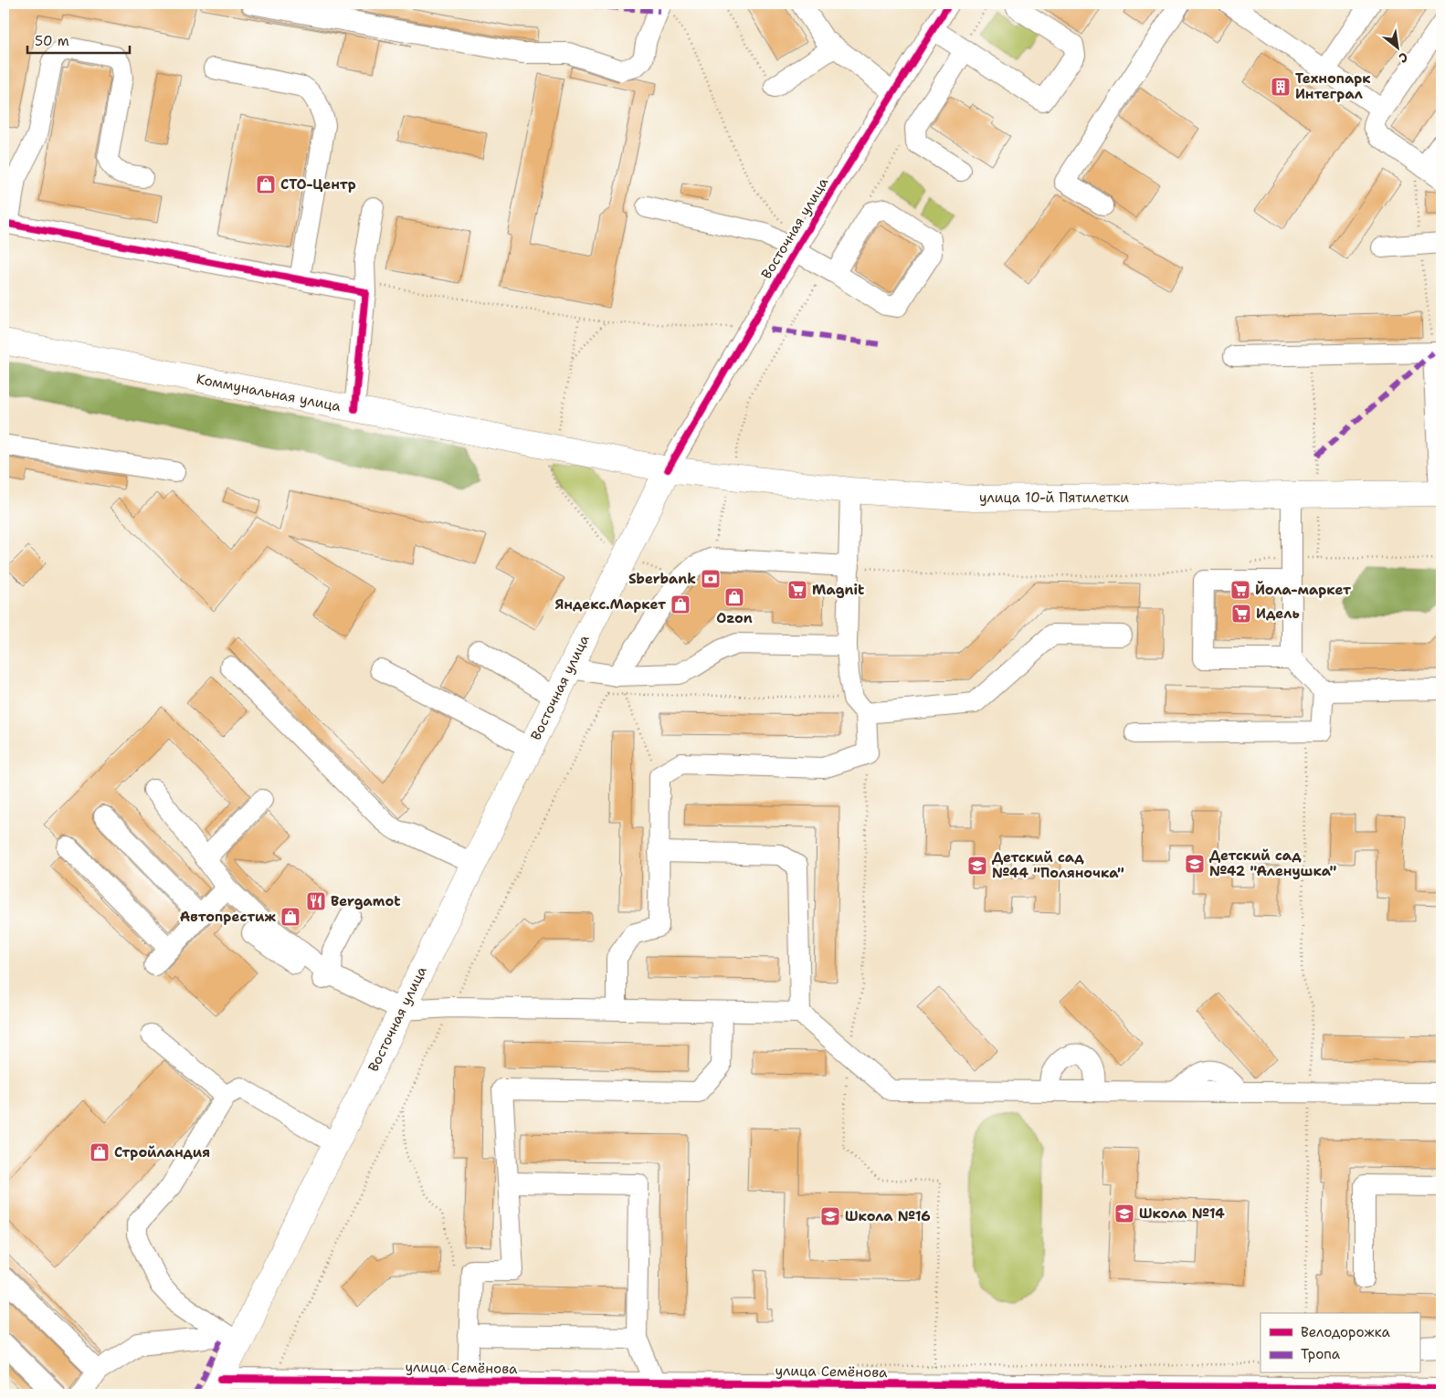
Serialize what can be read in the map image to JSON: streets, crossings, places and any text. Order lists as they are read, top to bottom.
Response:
{
  "streets": {
    "main road": ["Восточная улица", "Коммунальная улица", "улица 10-й Пятилетки"],
    "street": ["улица Семёнова"]
  },
  "crossings": [
    ["Восточная улица", "Коммунальная улица"],
    ["Восточная улица", "улица 10-й Пятилетки"],
    ["Восточная улица", "улица Семёнова"],
    ["Коммунальная улица", "улица 10-й Пятилетки"]
  ],
  "places": {
    "building": ["Технопарк Интеграл"],
    "shop": [
      "СТО-Центр",
      "Ozon",
      "Яндекс.Маркет",
      "Автопрестиж",
      "Стройландия"
    ],
    "bank": ["Sberbank"],
    "supermarket": ["Magnit", "Йола-маркет", "Идель"],
    "school or university": [
      "Детский сад №42 \"Аленушка\"",
      "Детский сад №44 \"Поляночка\"",
      "Школа №14",
      "Школа №16"
    ],
    "restaurant": ["Bergamot"]
  },
  "legend": ["Велодорожка", "Тропа"],
  "scale_bar": "50 m",
  "north": "bottom right"
}
